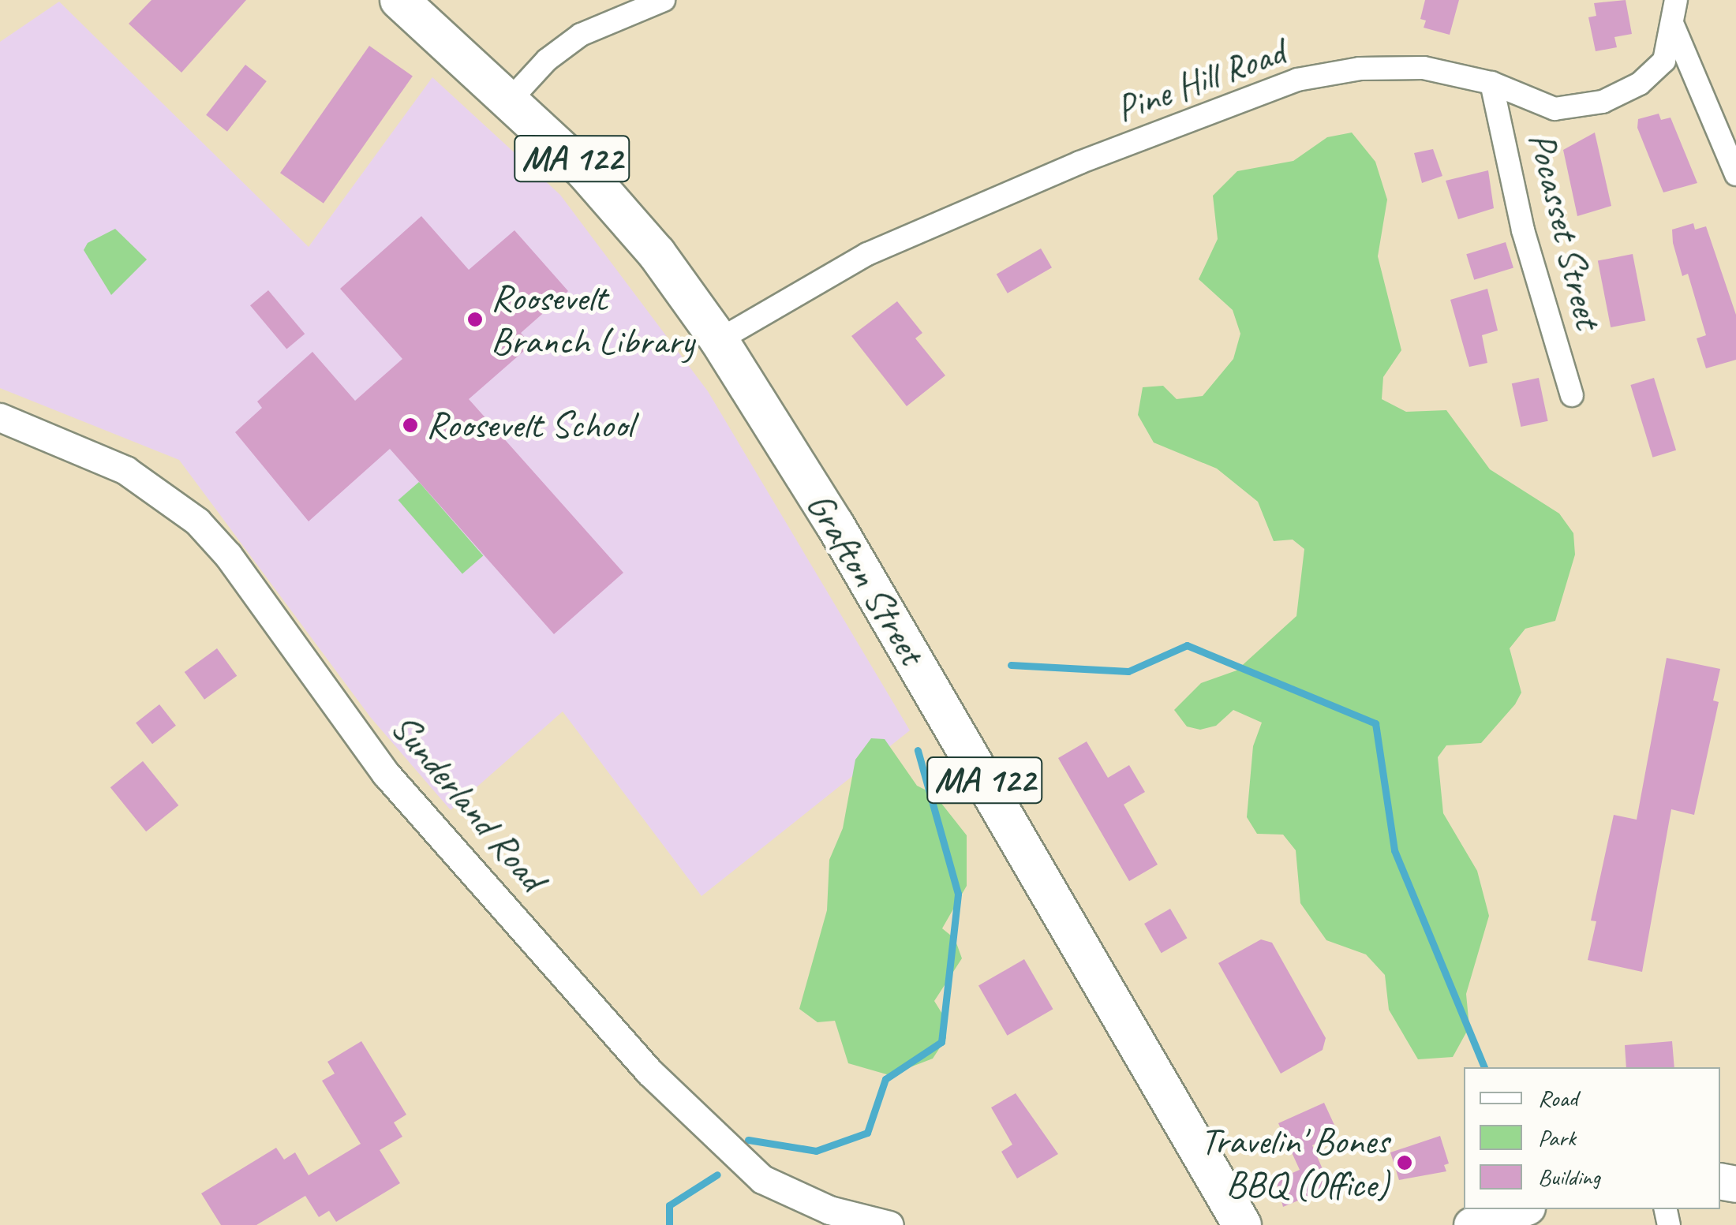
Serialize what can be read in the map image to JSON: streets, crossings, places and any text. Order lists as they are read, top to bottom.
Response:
{
  "streets": {
    "highway": ["MA 122", "Grafton Street"],
    "street": ["Pine Hill Road", "Pocasset Street", "Sunderland Road"]
  },
  "crossings": [
    ["Pine Hill Road", "Pocasset Street"],
    ["Pine Hill Road", "Grafton Street"]
  ],
  "places": ["Roosevelt Branch Library", "Roosevelt School", "Travelin' Bones BBQ (Office)"],
  "legend": ["Road", "Park", "Building"]
}
